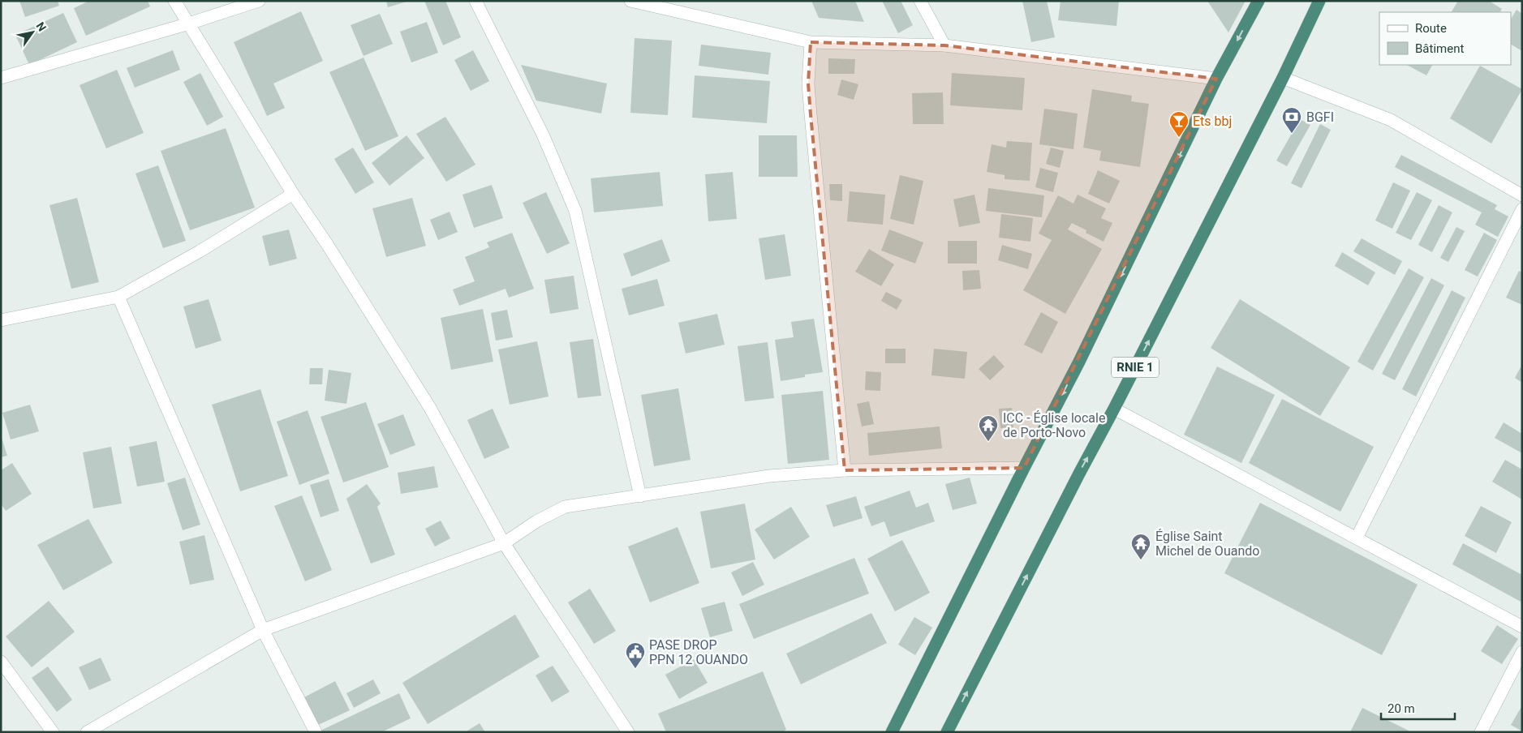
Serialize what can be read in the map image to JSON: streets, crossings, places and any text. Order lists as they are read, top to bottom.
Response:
{
  "streets": {
    "highway": ["RNIE 1"]
  },
  "places": {
    "bank": ["BGFI"],
    "bar": ["Ets bbj"],
    "temple": ["ICC - Église locale de Porto-Novo", "Église Saint Michel de Ouando"],
    "public building": ["PASE DROP PPN 12 OUANDO"]
  },
  "legend": ["Route", "Bâtiment"],
  "scale_bar": "20 m",
  "north": "top right"
}
